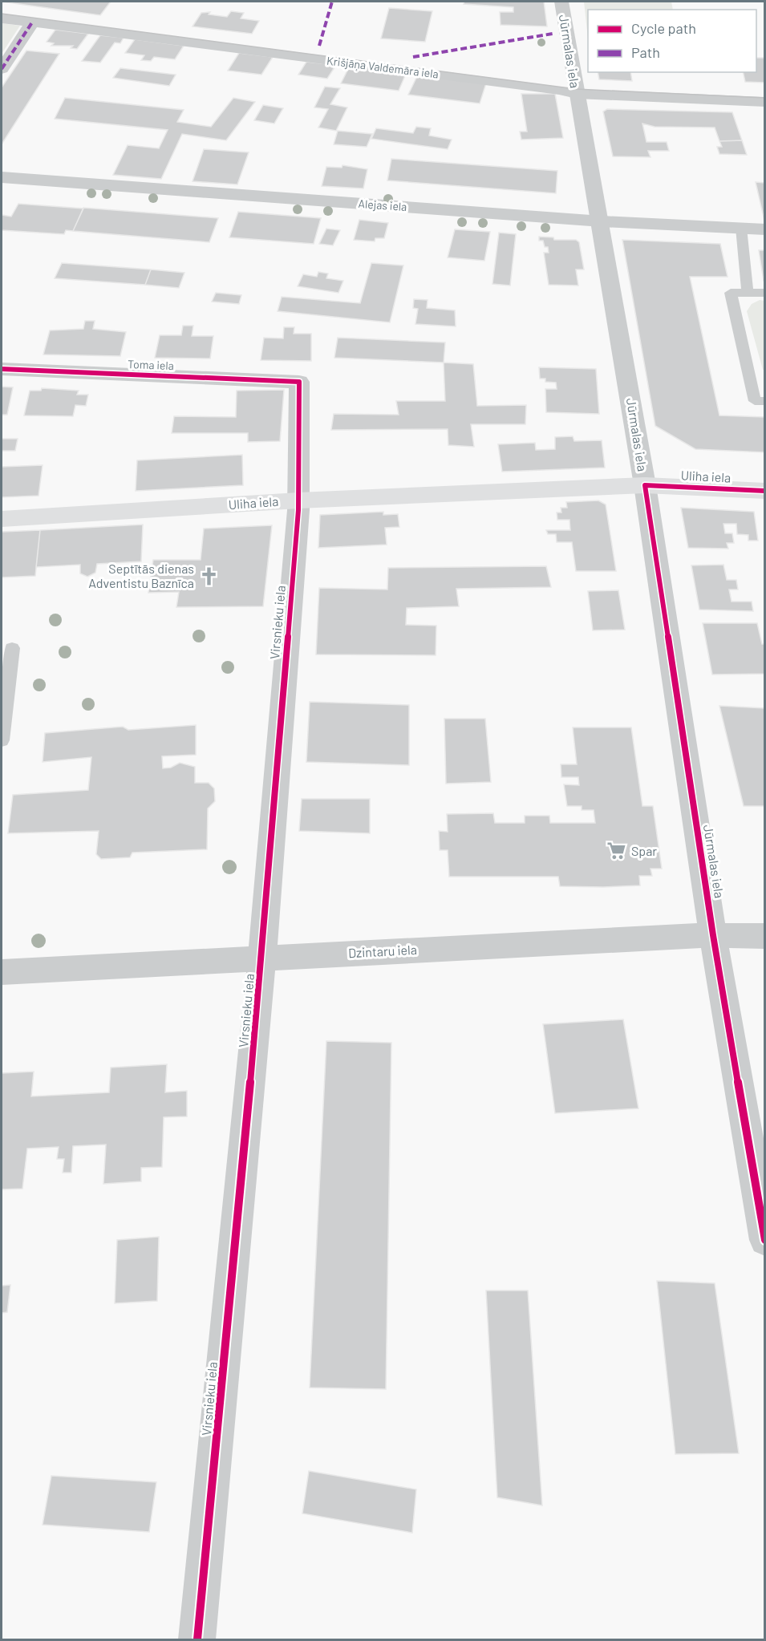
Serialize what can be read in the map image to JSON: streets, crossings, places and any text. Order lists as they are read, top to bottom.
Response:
{
  "streets": {
    "main road": ["Uliha iela"],
    "street": [
      "Jūrmalas iela",
      "Krišjāņa Valdemāra iela",
      "Alejas iela",
      "Toma iela",
      "Virsnieku iela",
      "Dzintaru iela"
    ]
  },
  "crossings": [
    ["Jūrmalas iela", "Krišjāņa Valdemāra iela"],
    ["Jūrmalas iela", "Alejas iela"],
    ["Jūrmalas iela", "Uliha iela"],
    ["Jūrmalas iela", "Dzintaru iela"],
    ["Toma iela", "Virsnieku iela"],
    ["Uliha iela", "Virsnieku iela"],
    ["Virsnieku iela", "Dzintaru iela"]
  ],
  "places": {
    "church": ["Septītās dienas Adventistu Baznīca"],
    "supermarket": ["Spar"]
  },
  "legend": ["Cycle path", "Path"]
}
